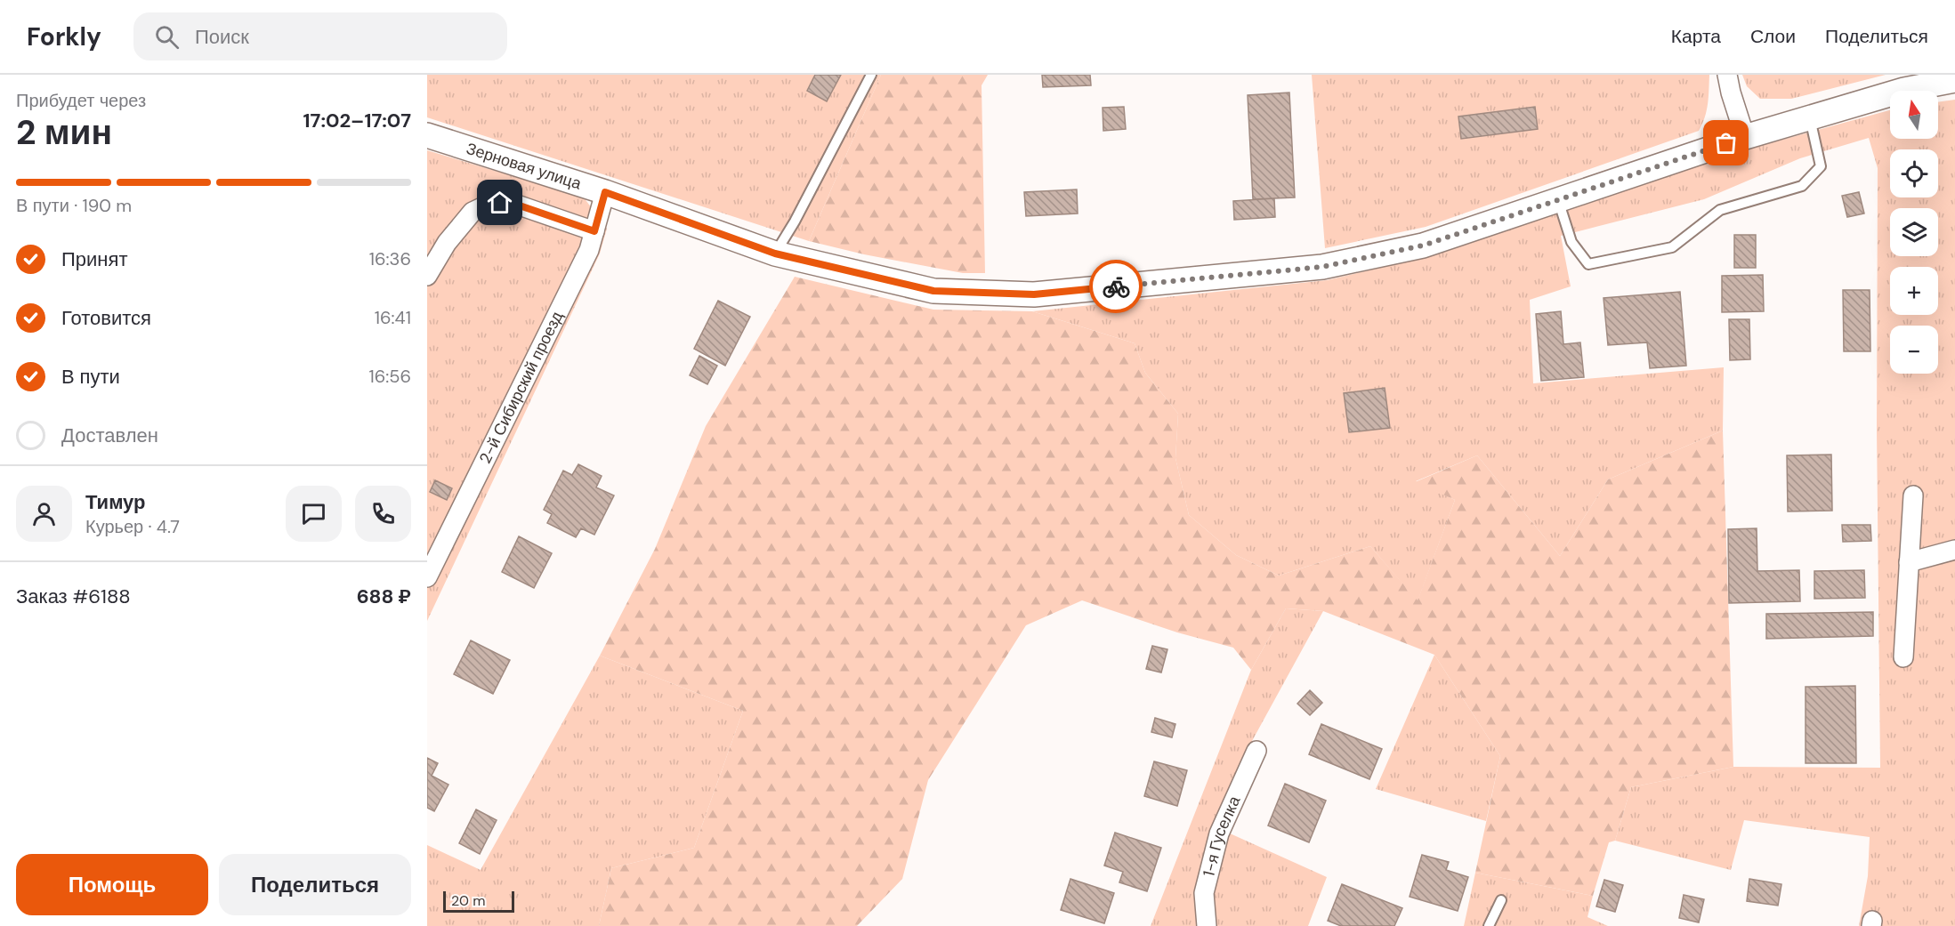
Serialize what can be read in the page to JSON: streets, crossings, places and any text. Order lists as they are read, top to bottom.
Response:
{
  "streets": {
    "street": ["Зерновая улица", "2-й Сибирский проезд", "1-я Гуселка"]
  },
  "crossings": [
    ["Зерновая улица", "2-й Сибирский проезд"]
  ],
  "scale_bar": "20 m",
  "north": "top",
  "page": {
    "header": "Forkly",
    "search": "Поиск",
    "nav": ["Карта", "Слои", "Поделиться"],
    "heading": ["2 мин", "Прибудет через", "17:02–17:07"],
    "panel": [
      "Тимур",
      "Курьер · 4.7",
      "Заказ #6188",
      "688 ₽"
    ],
    "map_buttons": ["+", "−"],
    "bar": "В пути · 190 m",
    "list": [
      ["Принят", "16:36"],
      ["Готовится", "16:41"],
      ["В пути", "16:56"],
      "Доставлен"
    ],
    "buttons": ["Помощь", "Поделиться"],
    "scale": "20 m"
  }
}
